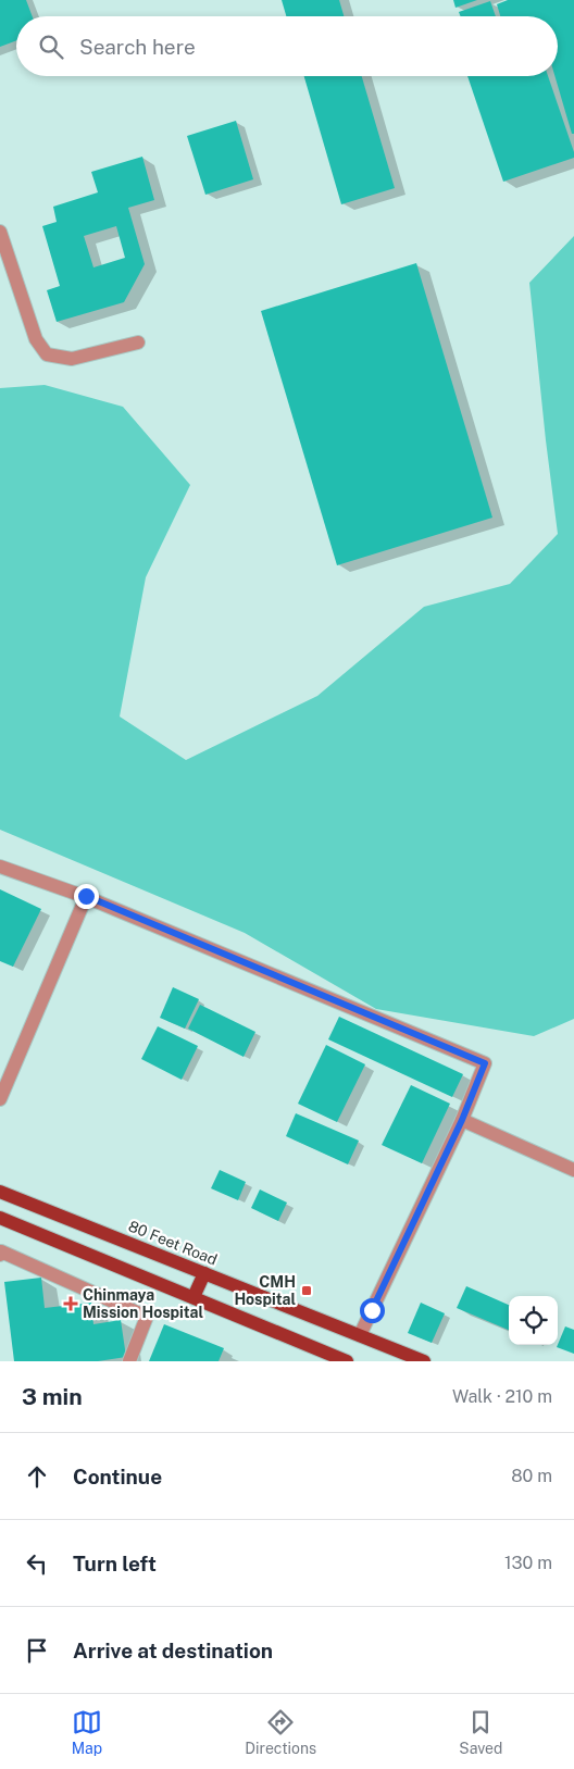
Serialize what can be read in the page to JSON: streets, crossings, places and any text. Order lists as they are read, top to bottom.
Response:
{
  "streets": {
    "main road": ["80 Feet Road"]
  },
  "places": {
    "transit": ["CMH Hospital"],
    "health": ["Chinmaya Mission Hospital"]
  },
  "page": {
    "search": "Search here",
    "heading": ["3 min", "Walk · 210 m"],
    "list": [
      ["Continue", "80 m"],
      ["Turn left", "130 m"],
      "Arrive at destination"
    ],
    "nav": ["Map", "Directions", "Saved"]
  }
}
